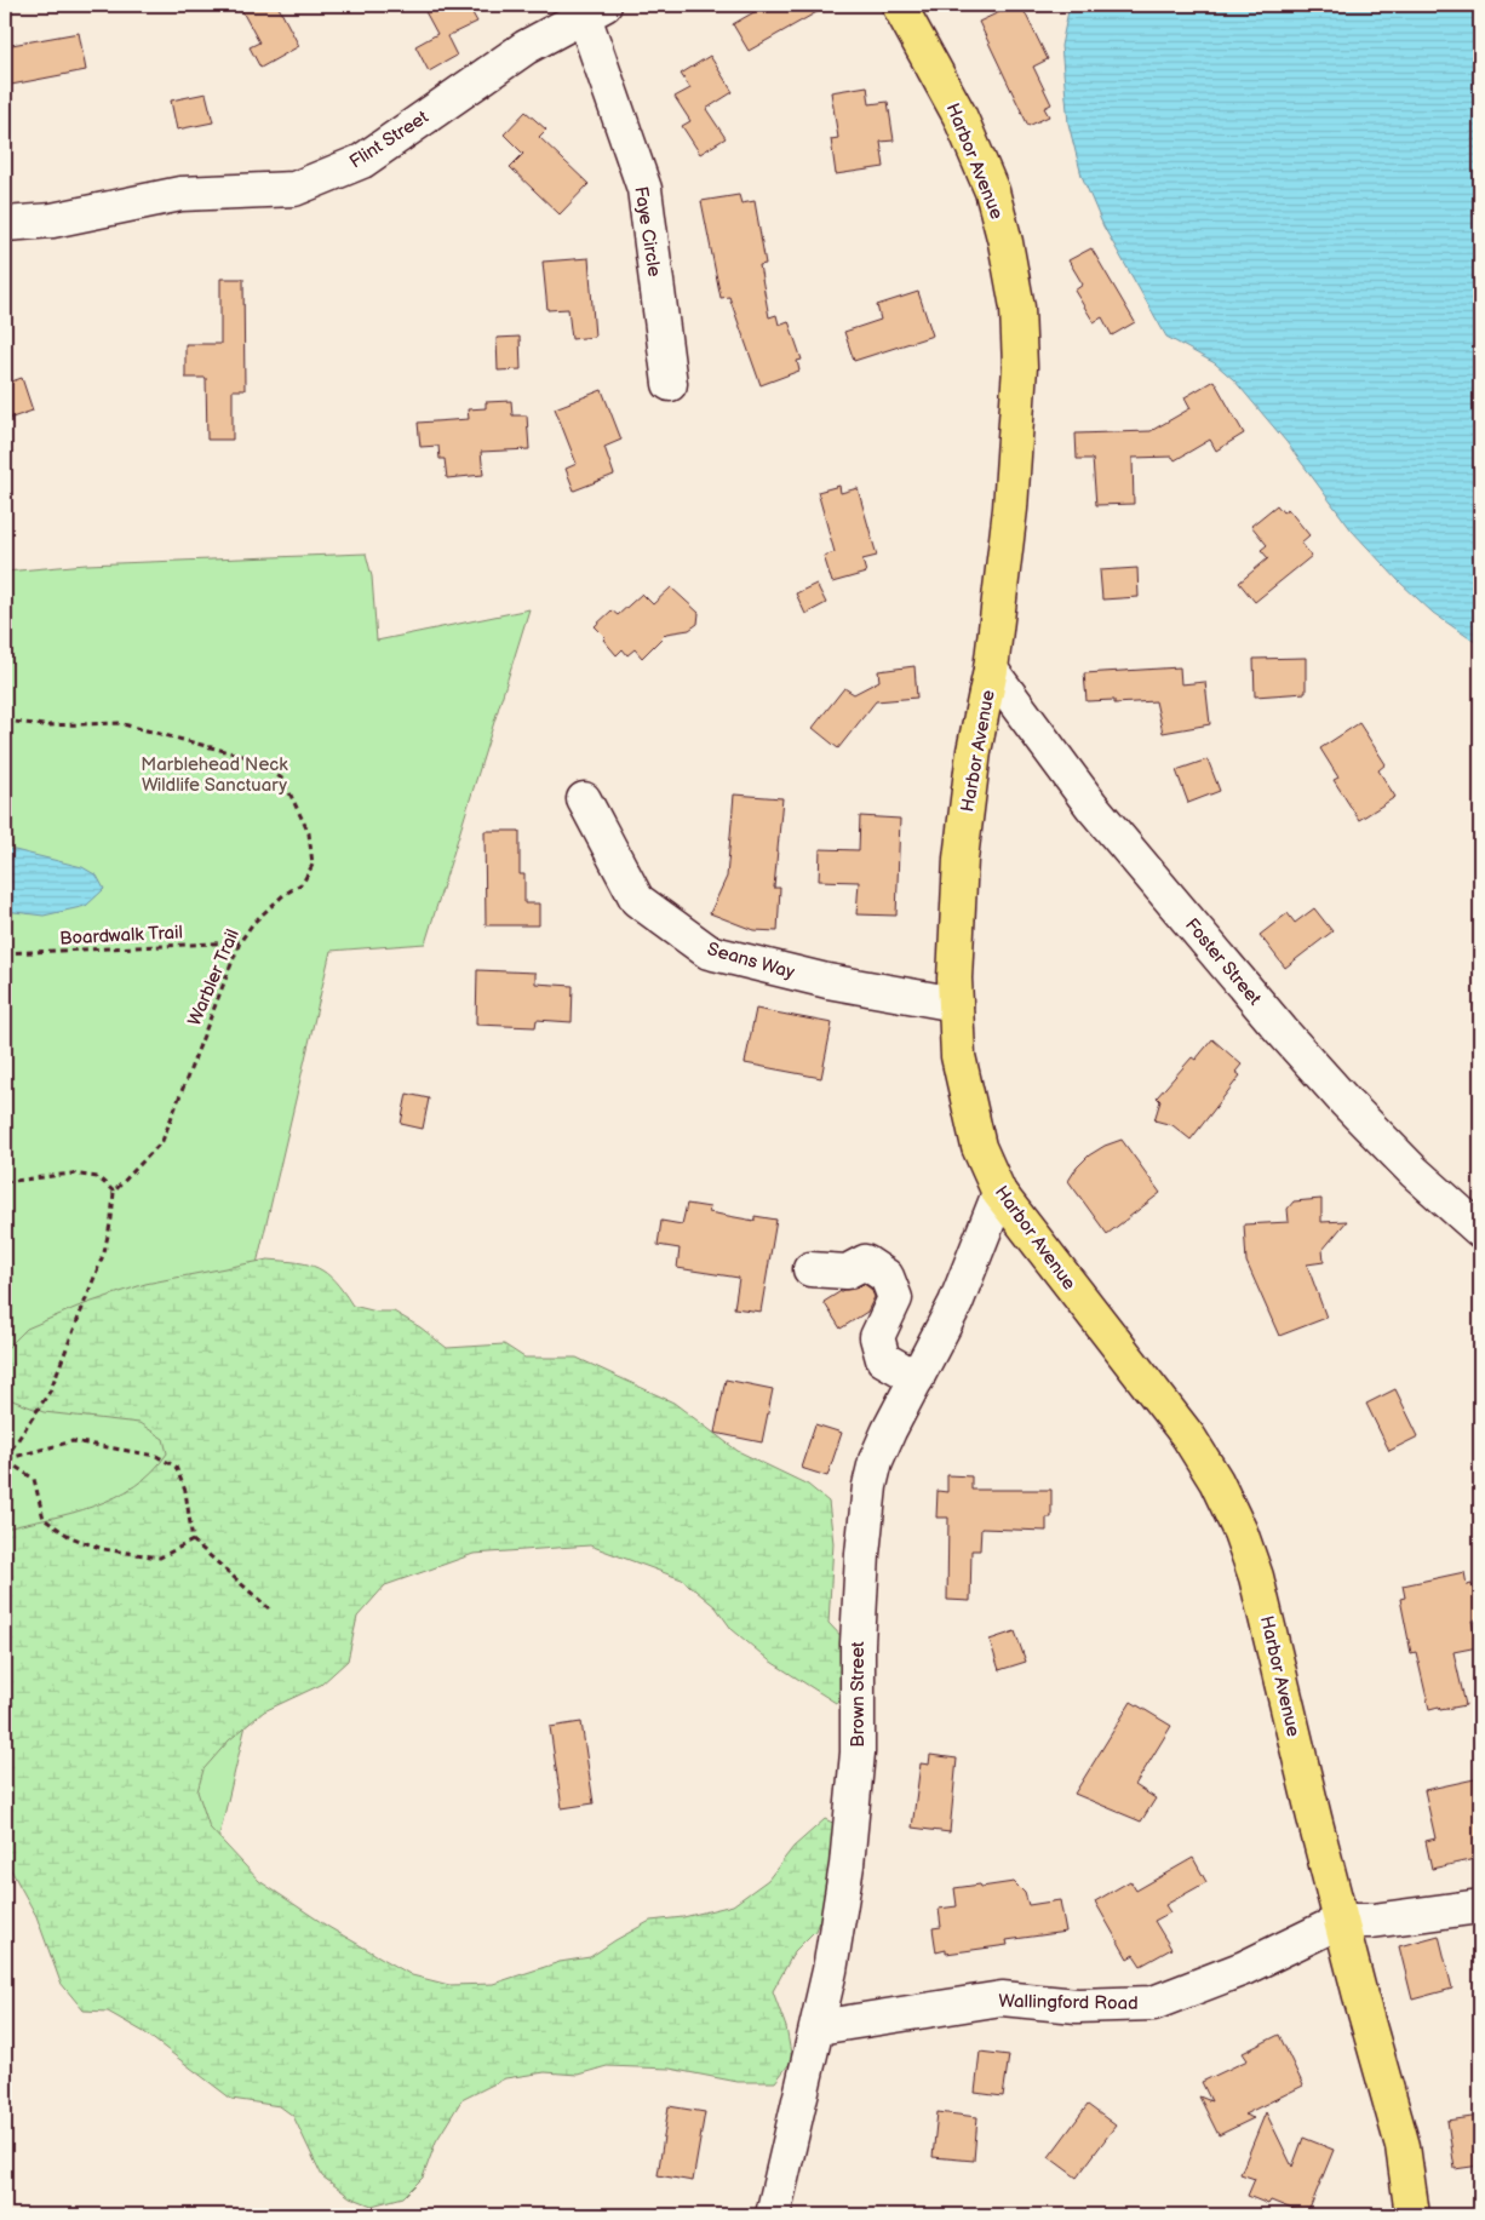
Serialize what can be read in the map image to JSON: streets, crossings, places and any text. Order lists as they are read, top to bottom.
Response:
{
  "streets": {
    "main road": ["Harbor Avenue"],
    "street": [
      "Flint Street",
      "Faye Circle",
      "Seans Way",
      "Foster Street",
      "Brown Street",
      "Wallingford Road"
    ],
    "path": ["Boardwalk Trail", "Warbler Trail"]
  },
  "crossings": [
    ["Flint Street", "Faye Circle"],
    ["Harbor Avenue", "Seans Way"],
    ["Harbor Avenue", "Foster Street"],
    ["Harbor Avenue", "Brown Street"],
    ["Harbor Avenue", "Wallingford Road"],
    ["Boardwalk Trail", "Warbler Trail"],
    ["Brown Street", "Wallingford Road"]
  ],
  "parks": ["Marblehead Neck Wildlife Sanctuary"]
}
